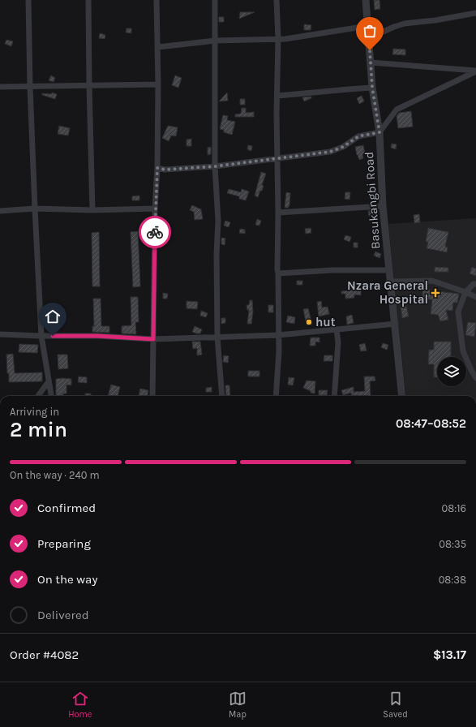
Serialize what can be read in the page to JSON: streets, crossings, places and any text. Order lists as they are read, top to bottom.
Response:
{
  "streets": {
    "street": ["Basukangbi Road"]
  },
  "places": {
    "health": ["Nzara General Hospital"],
    "other": ["hut"]
  },
  "page": {
    "heading": ["2 min", "Arriving in", "08:47–08:52"],
    "panel": ["Order #4082", "$13.17"],
    "bar": "On the way · 240 m",
    "list": [
      ["Confirmed", "08:16"],
      ["Preparing", "08:35"],
      ["On the way", "08:38"],
      "Delivered"
    ],
    "tabs": ["Home", "Map", "Saved"]
  }
}
